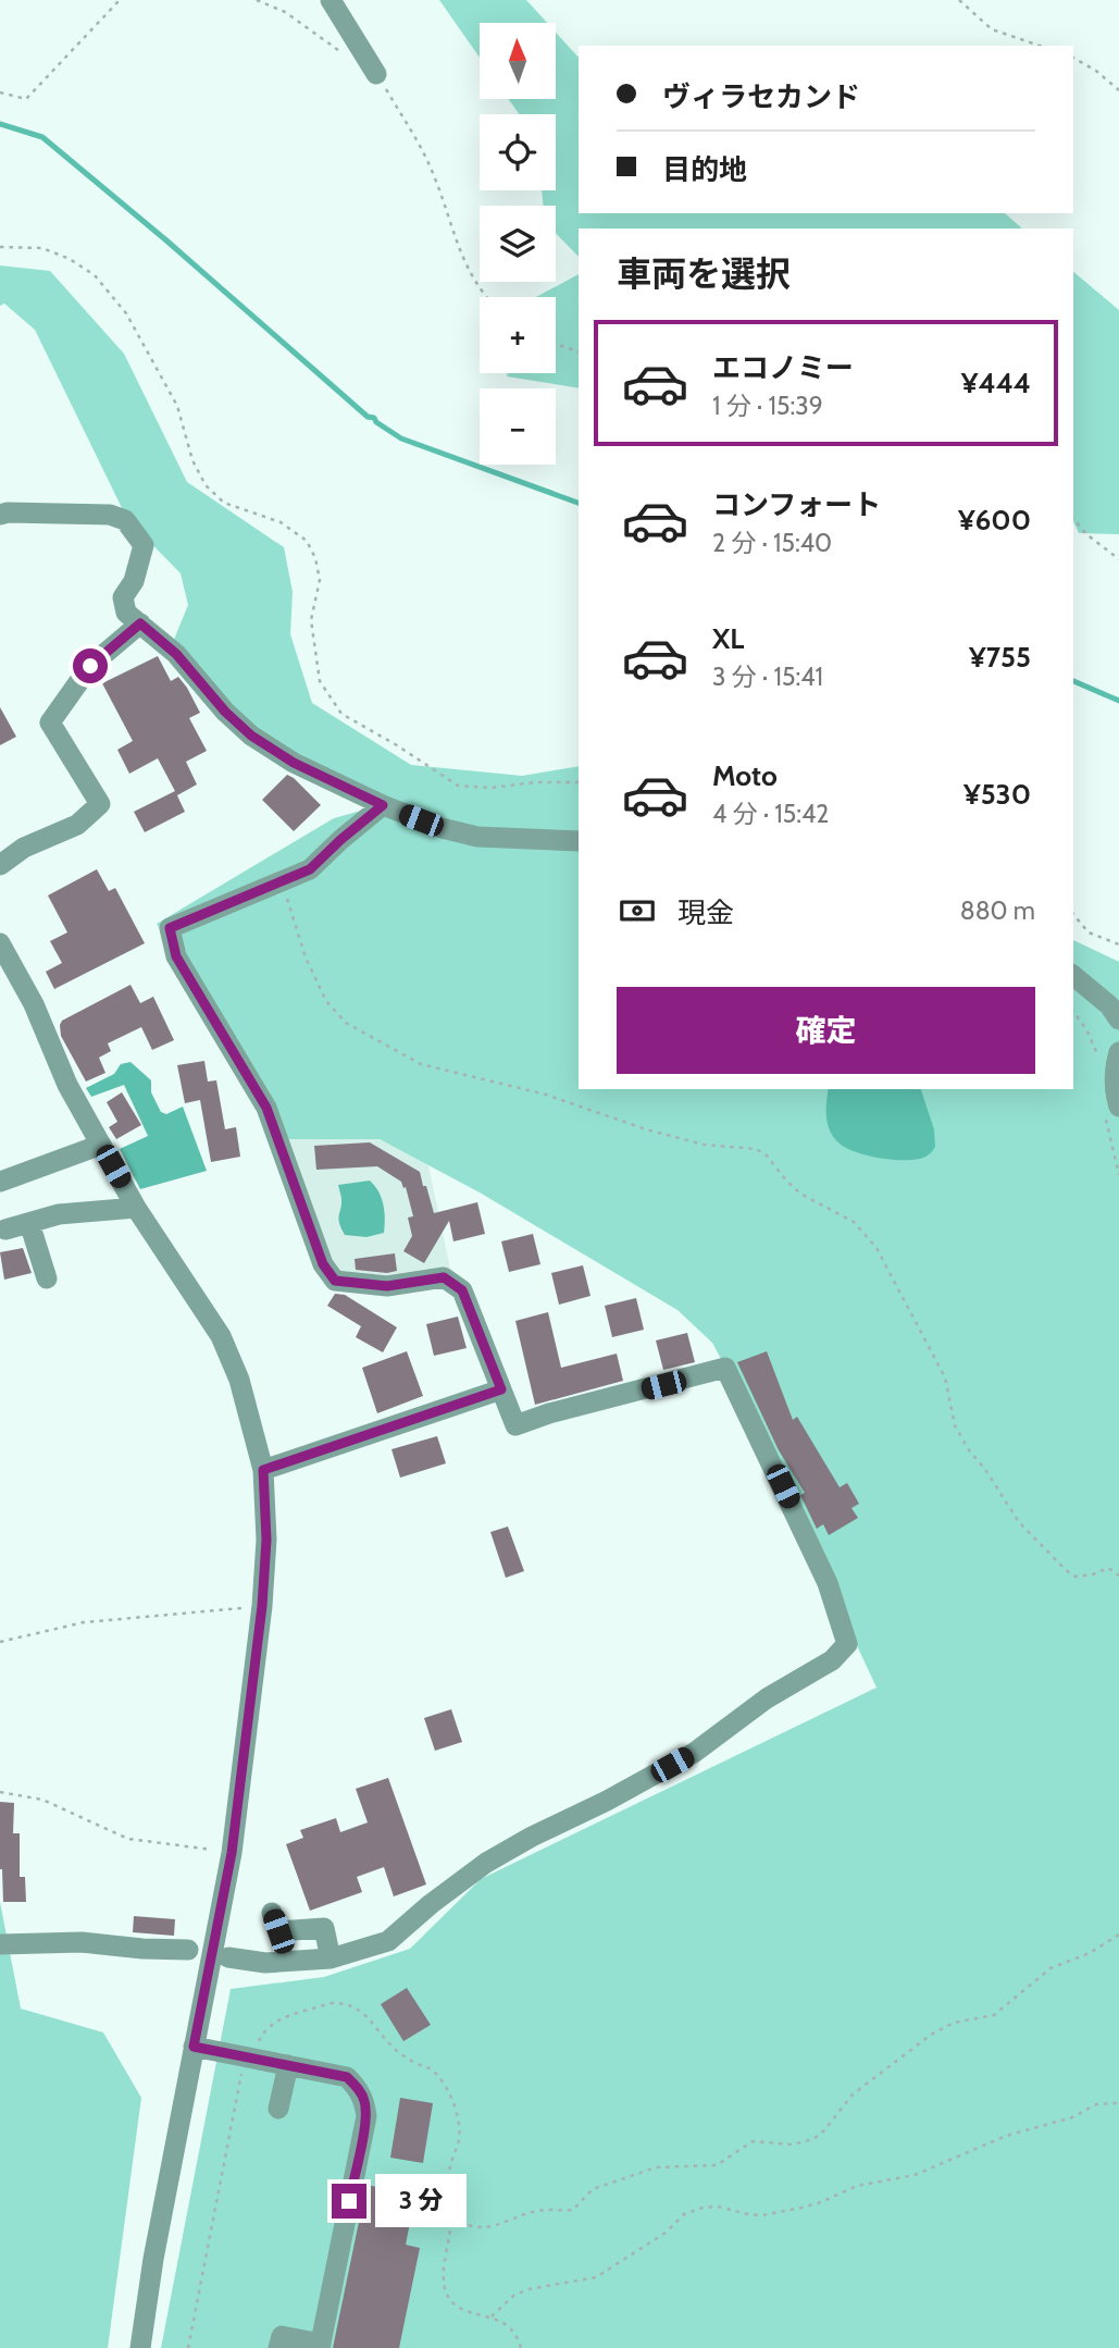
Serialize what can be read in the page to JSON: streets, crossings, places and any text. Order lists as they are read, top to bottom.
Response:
{
  "north": "top",
  "page": {
    "map_buttons": ["+", "−"],
    "banner": ["ヴィラセカンド", "目的地"],
    "heading": "車両を選択",
    "list": [
      {
        "name": "エコノミー",
        "note": "1 分 · 15:39",
        "value": "¥444"
      },
      {
        "name": "コンフォート",
        "note": "2 分 · 15:40",
        "value": "¥600"
      },
      {
        "name": "XL",
        "note": "3 分 · 15:41",
        "value": "¥755"
      },
      {
        "name": "Moto",
        "note": "4 分 · 15:42",
        "value": "¥530"
      }
    ],
    "pay": ["現金", "880 m"],
    "buttons": "確定",
    "bubble": "3 分"
  }
}
